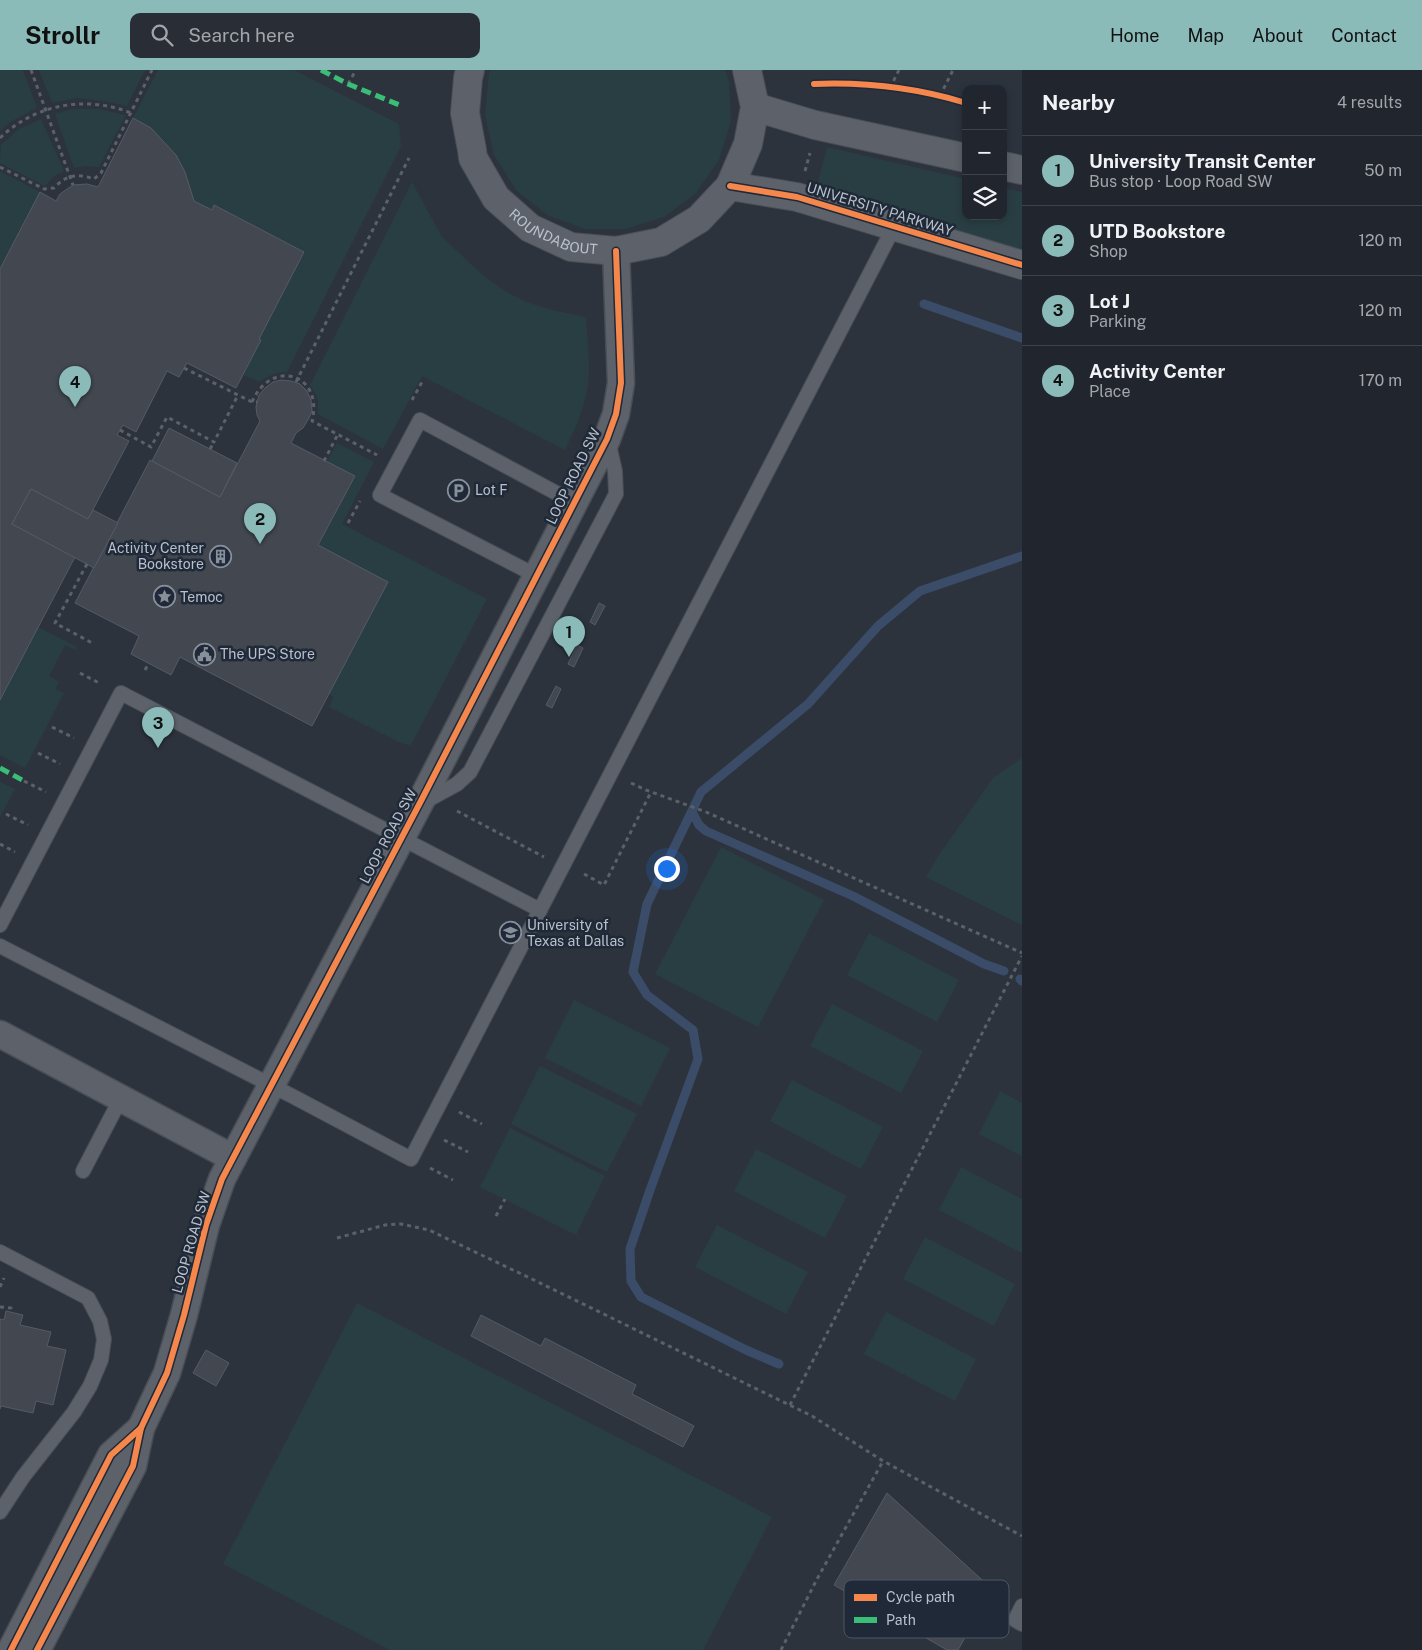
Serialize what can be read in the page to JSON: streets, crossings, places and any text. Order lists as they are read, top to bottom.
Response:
{
  "streets": {
    "street": ["UNIVERSITY PARKWAY", "ROUNDABOUT", "LOOP ROAD SW"]
  },
  "crossings": [
    ["UNIVERSITY PARKWAY", "ROUNDABOUT"],
    ["ROUNDABOUT", "LOOP ROAD SW"]
  ],
  "places": {
    "parking": ["Lot F"],
    "building": ["Activity Center Bookstore"],
    "place": ["Temoc"],
    "public building": ["The UPS Store"],
    "school or university": ["University of Texas at Dallas"]
  },
  "legend": ["Cycle path", "Path"],
  "page": {
    "header": "Strollr",
    "search": "Search here",
    "nav": [
      "Home",
      "Map",
      "About",
      "Contact"
    ],
    "heading": ["Nearby", "4 results"],
    "map_buttons": ["+", "−"],
    "list": [
      {
        "mark": "1",
        "name": "University Transit Center",
        "note": "Bus stop · Loop Road SW",
        "value": "50 m"
      },
      {
        "mark": "2",
        "name": "UTD Bookstore",
        "note": "Shop",
        "value": "120 m"
      },
      {
        "mark": "3",
        "name": "Lot J",
        "note": "Parking",
        "value": "120 m"
      },
      {
        "mark": "4",
        "name": "Activity Center",
        "note": "Place",
        "value": "170 m"
      }
    ],
    "pins": [
      "4",
      "2",
      "1",
      "3"
    ]
  }
}
